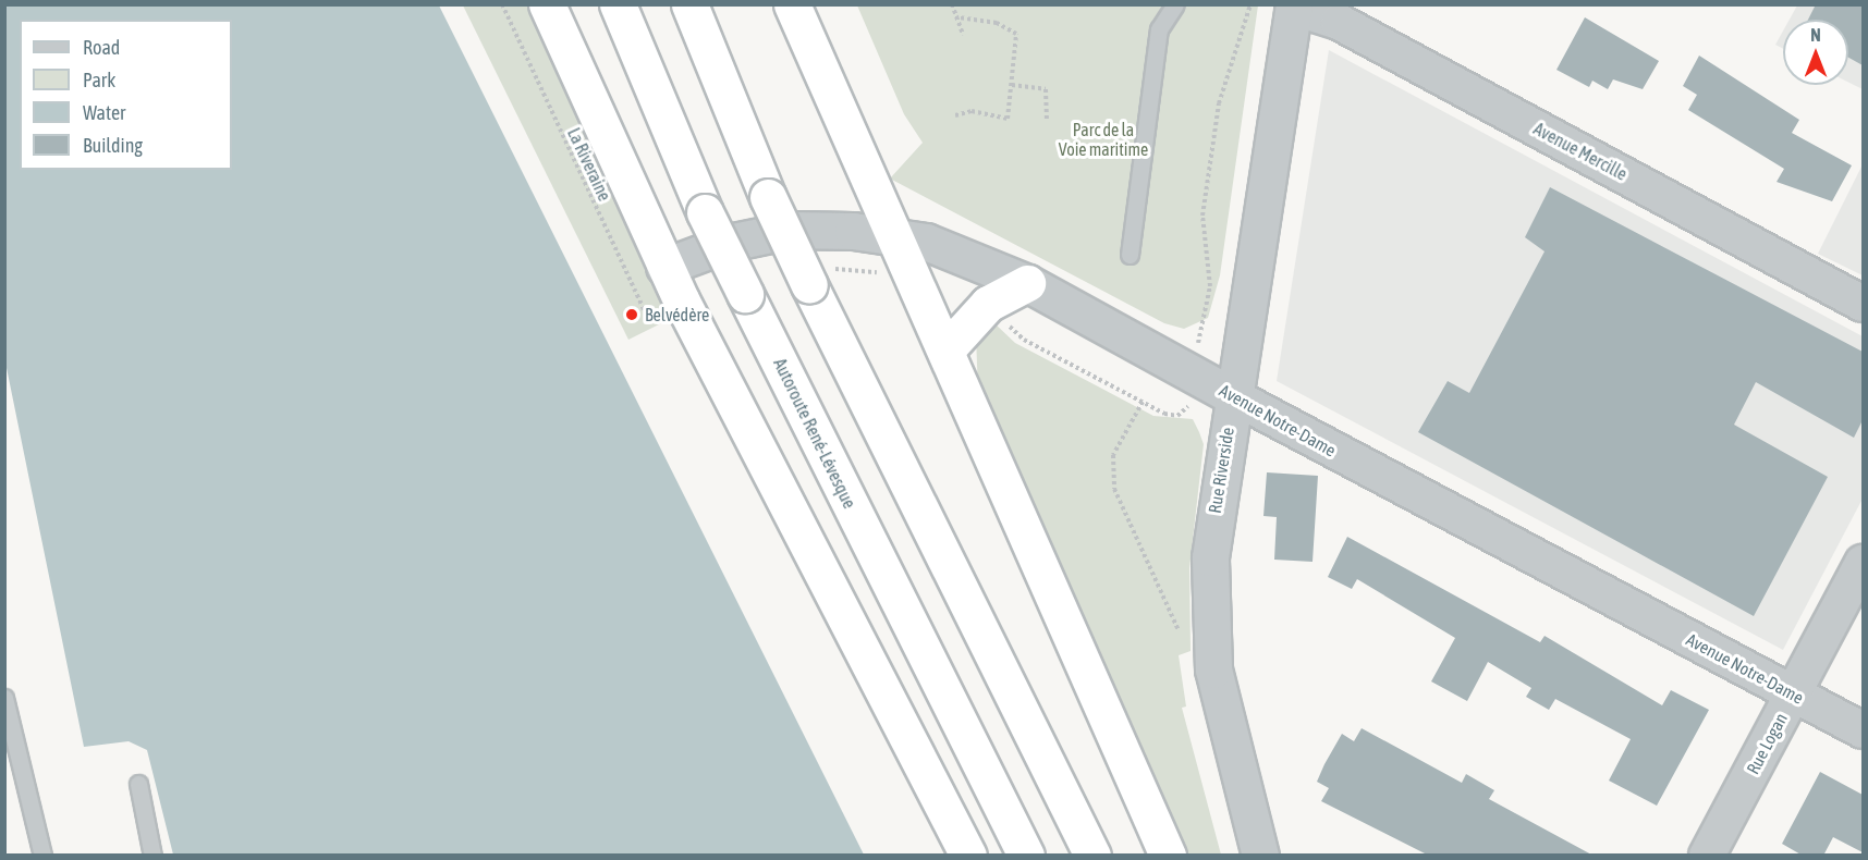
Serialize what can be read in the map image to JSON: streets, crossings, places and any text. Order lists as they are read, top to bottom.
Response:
{
  "streets": {
    "highway": ["Autoroute René-Lévesque"],
    "street": [
      "Avenue Mercille",
      "Avenue Notre-Dame",
      "Rue Riverside",
      "Rue Logan"
    ],
    "path": ["La Riveraine"]
  },
  "crossings": [
    ["Avenue Mercille", "Rue Riverside"],
    ["Avenue Notre-Dame", "Rue Riverside"],
    ["Avenue Notre-Dame", "Rue Logan"]
  ],
  "parks": ["Parc de la Voie maritime"],
  "places": ["Belvédère"],
  "legend": [
    "Road",
    "Park",
    "Water",
    "Building"
  ],
  "north": "top"
}
